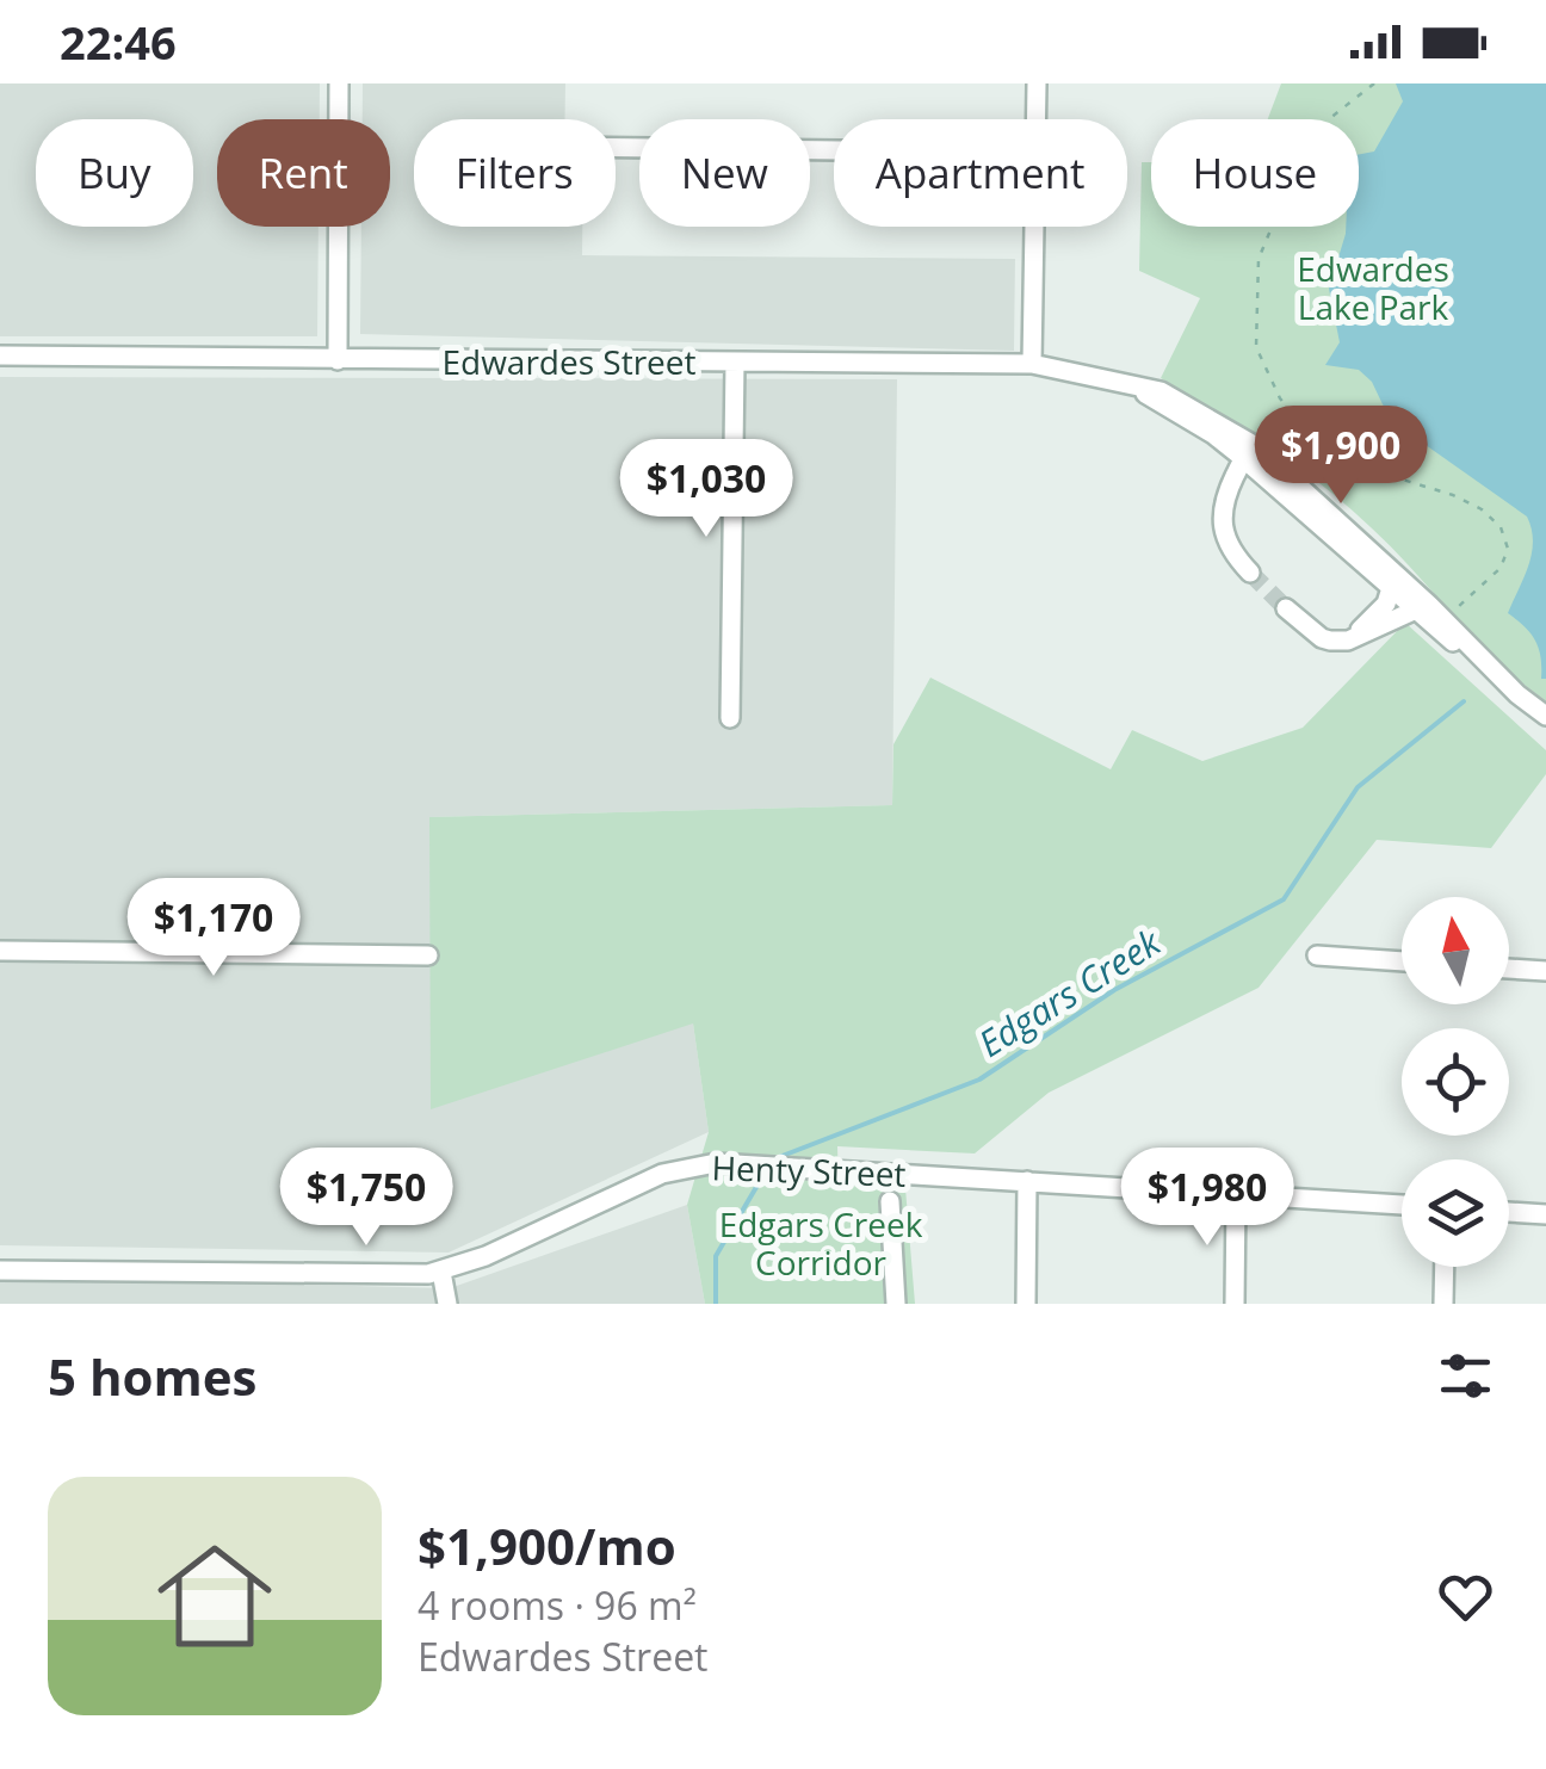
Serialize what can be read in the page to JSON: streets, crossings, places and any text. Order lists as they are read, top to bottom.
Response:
{
  "streets": {
    "street": ["Edwardes Street", "Henty Street"]
  },
  "water": ["Edgars Creek"],
  "parks": ["Edwardes Lake Park", "Edgars Creek Corridor"],
  "north": "top",
  "page": {
    "status": "22:46",
    "chip": [
      "Buy",
      "Rent",
      "Filters",
      "New",
      "Apartment",
      "House"
    ],
    "price": [
      "$1,900",
      "$1,030",
      "$1,170",
      "$1,750",
      "$1,980"
    ],
    "heading": "5 homes",
    "list": [
      {
        "name": "$1,900/mo",
        "note": "4 rooms · 96 m² · Edwardes Street"
      }
    ]
  }
}
